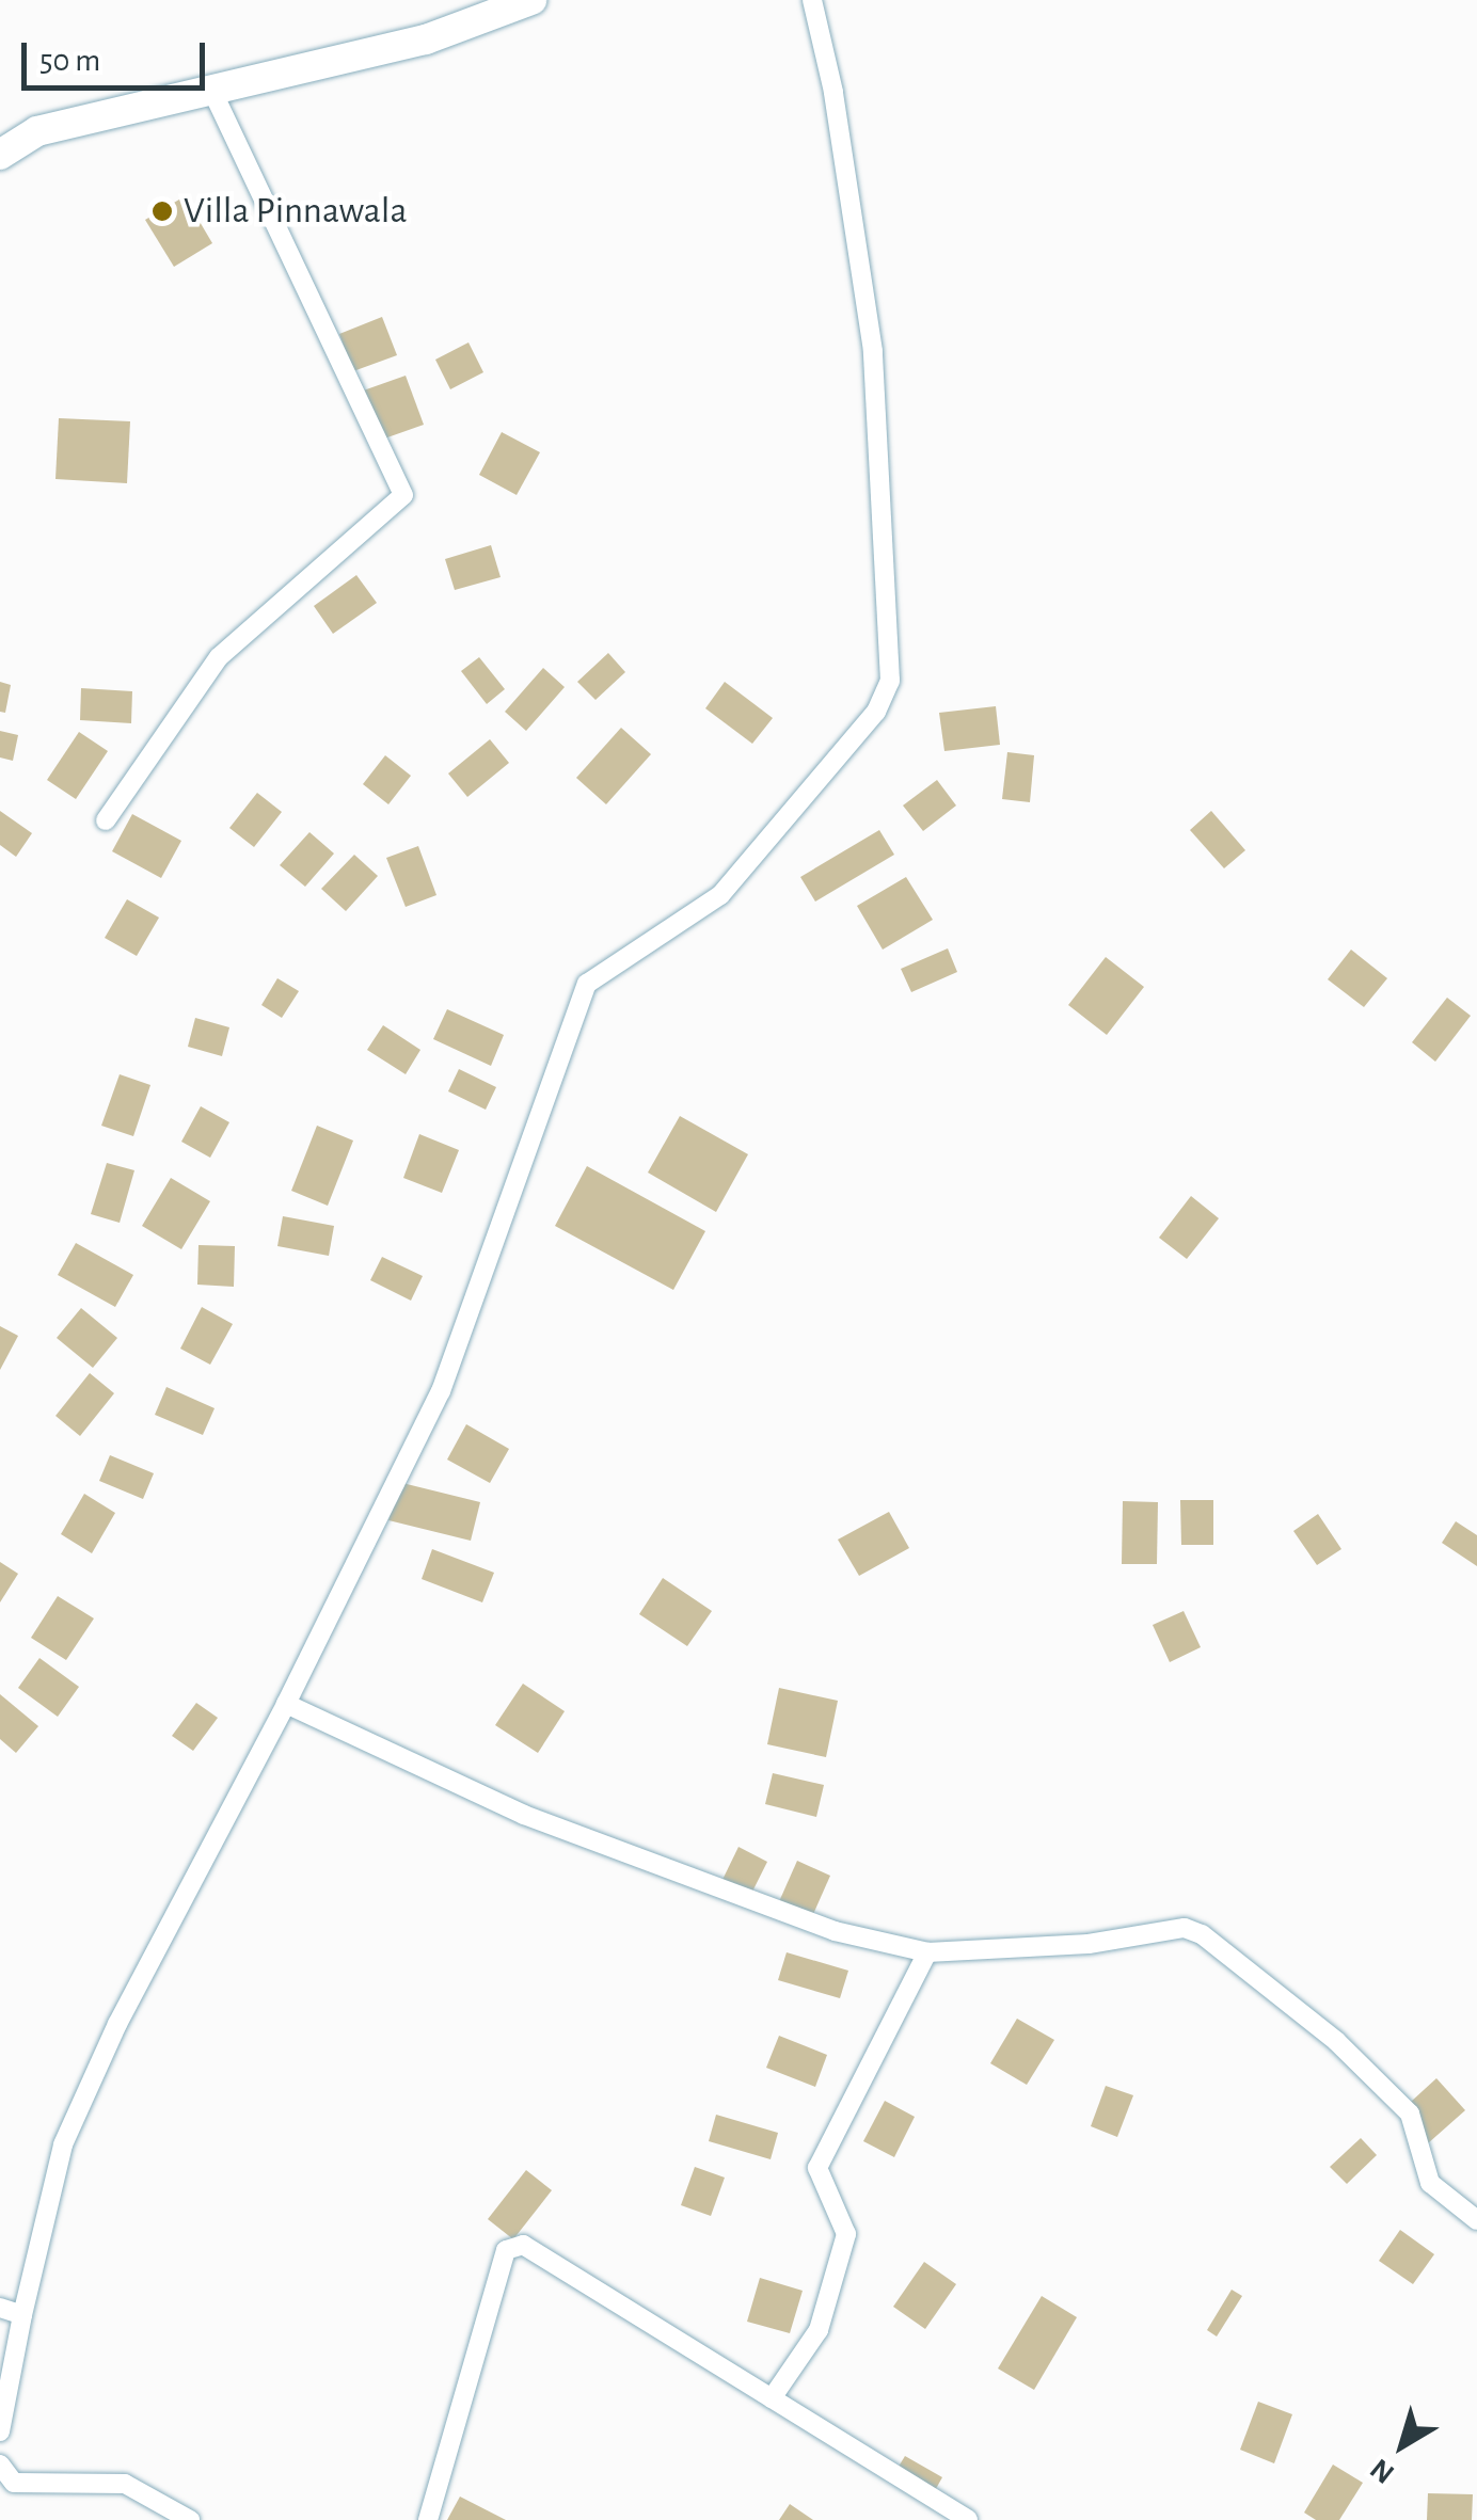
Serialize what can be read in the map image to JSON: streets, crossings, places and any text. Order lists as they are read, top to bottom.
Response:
{
  "places": ["Villa Pinnawala"],
  "scale_bar": "50 m",
  "north": "bottom left"
}
